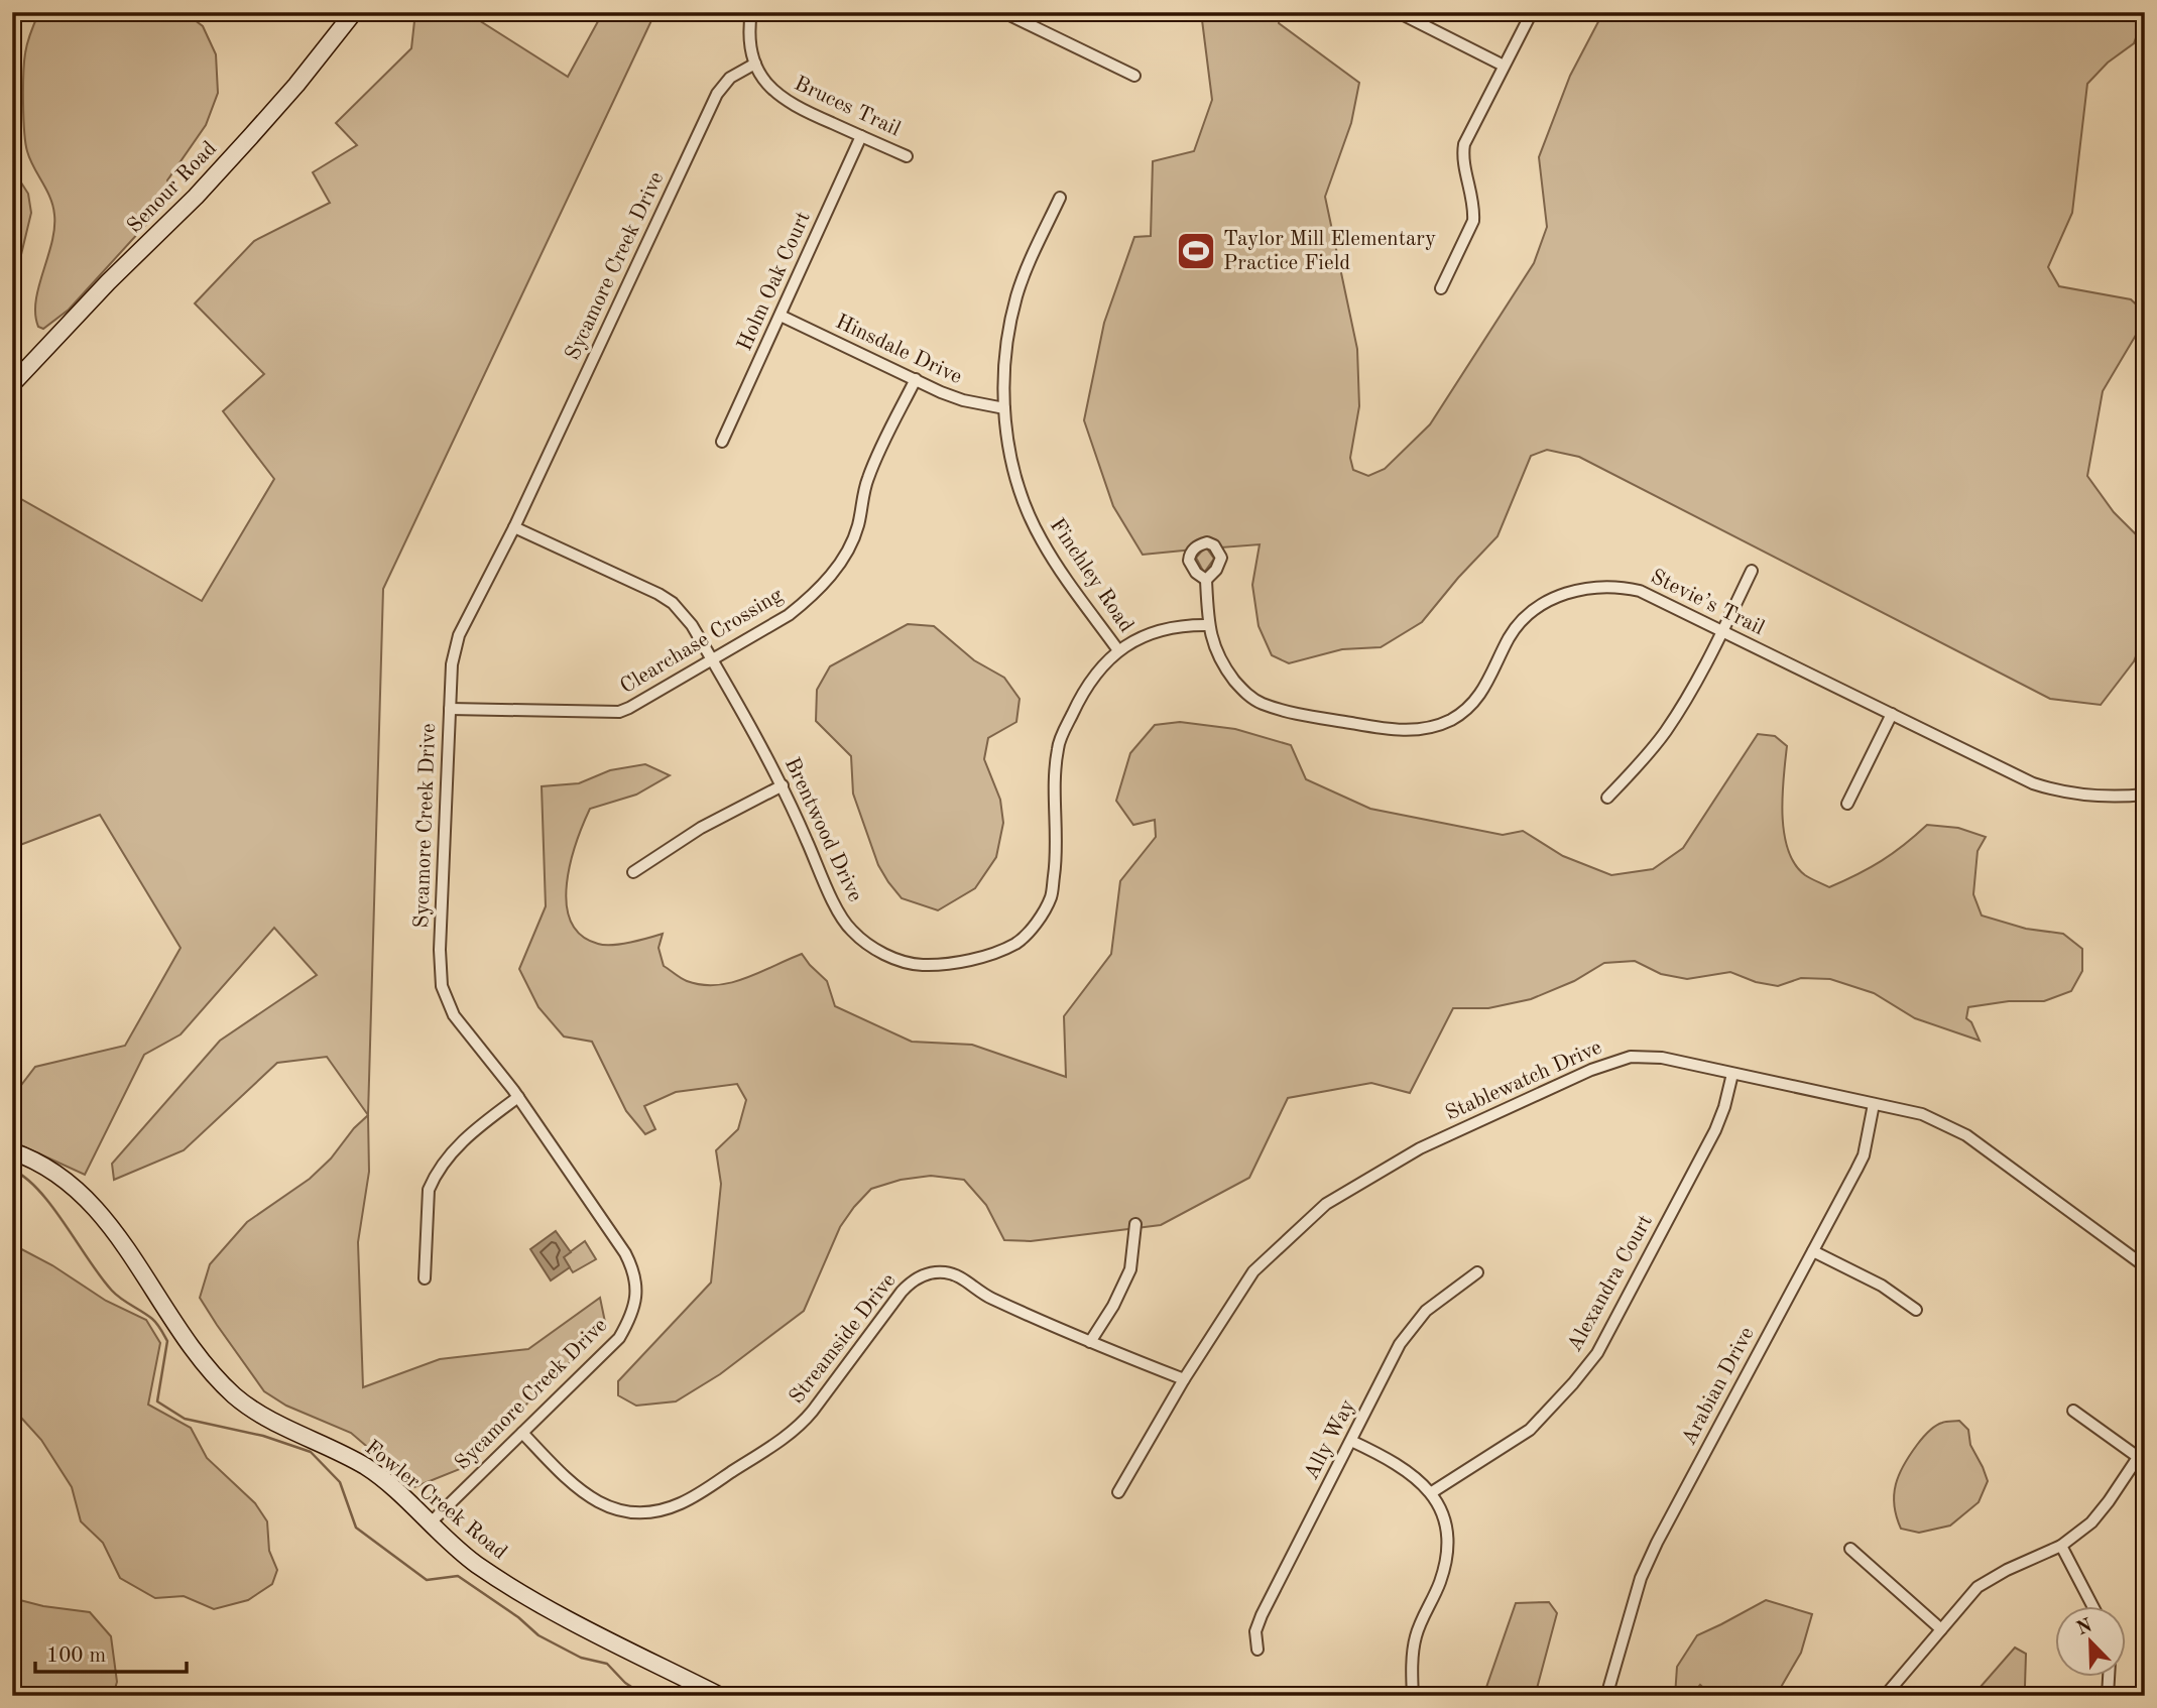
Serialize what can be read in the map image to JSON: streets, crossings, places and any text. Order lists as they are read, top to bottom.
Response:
{
  "streets": {
    "main road": ["Senour Road", "Fowler Creek Road"],
    "street": [
      "Bruces Trail",
      "Sycamore Creek Drive",
      "Holm Oak Court",
      "Hinsdale Drive",
      "Finchley Road",
      "Stevie’s Trail",
      "Clearchase Crossing",
      "Brentwood Drive",
      "Stablewatch Drive",
      "Alexandra Court",
      "Streamside Drive",
      "Arabian Drive",
      "Ally Way"
    ]
  },
  "crossings": [
    ["Bruces Trail", "Sycamore Creek Drive"],
    ["Bruces Trail", "Holm Oak Court"],
    ["Sycamore Creek Drive", "Clearchase Crossing"],
    ["Sycamore Creek Drive", "Brentwood Drive"],
    ["Sycamore Creek Drive", "Streamside Drive"],
    ["Sycamore Creek Drive", "Fowler Creek Road"],
    ["Holm Oak Court", "Hinsdale Drive"],
    ["Hinsdale Drive", "Finchley Road"],
    ["Hinsdale Drive", "Clearchase Crossing"],
    ["Finchley Road", "Brentwood Drive"],
    ["Stevie’s Trail", "Brentwood Drive"],
    ["Clearchase Crossing", "Brentwood Drive"],
    ["Stablewatch Drive", "Alexandra Court"],
    ["Stablewatch Drive", "Streamside Drive"],
    ["Stablewatch Drive", "Arabian Drive"]
  ],
  "places": {
    "sports": ["Taylor Mill Elementary Practice Field"]
  },
  "scale_bar": "100 m",
  "north": "top left"
}
